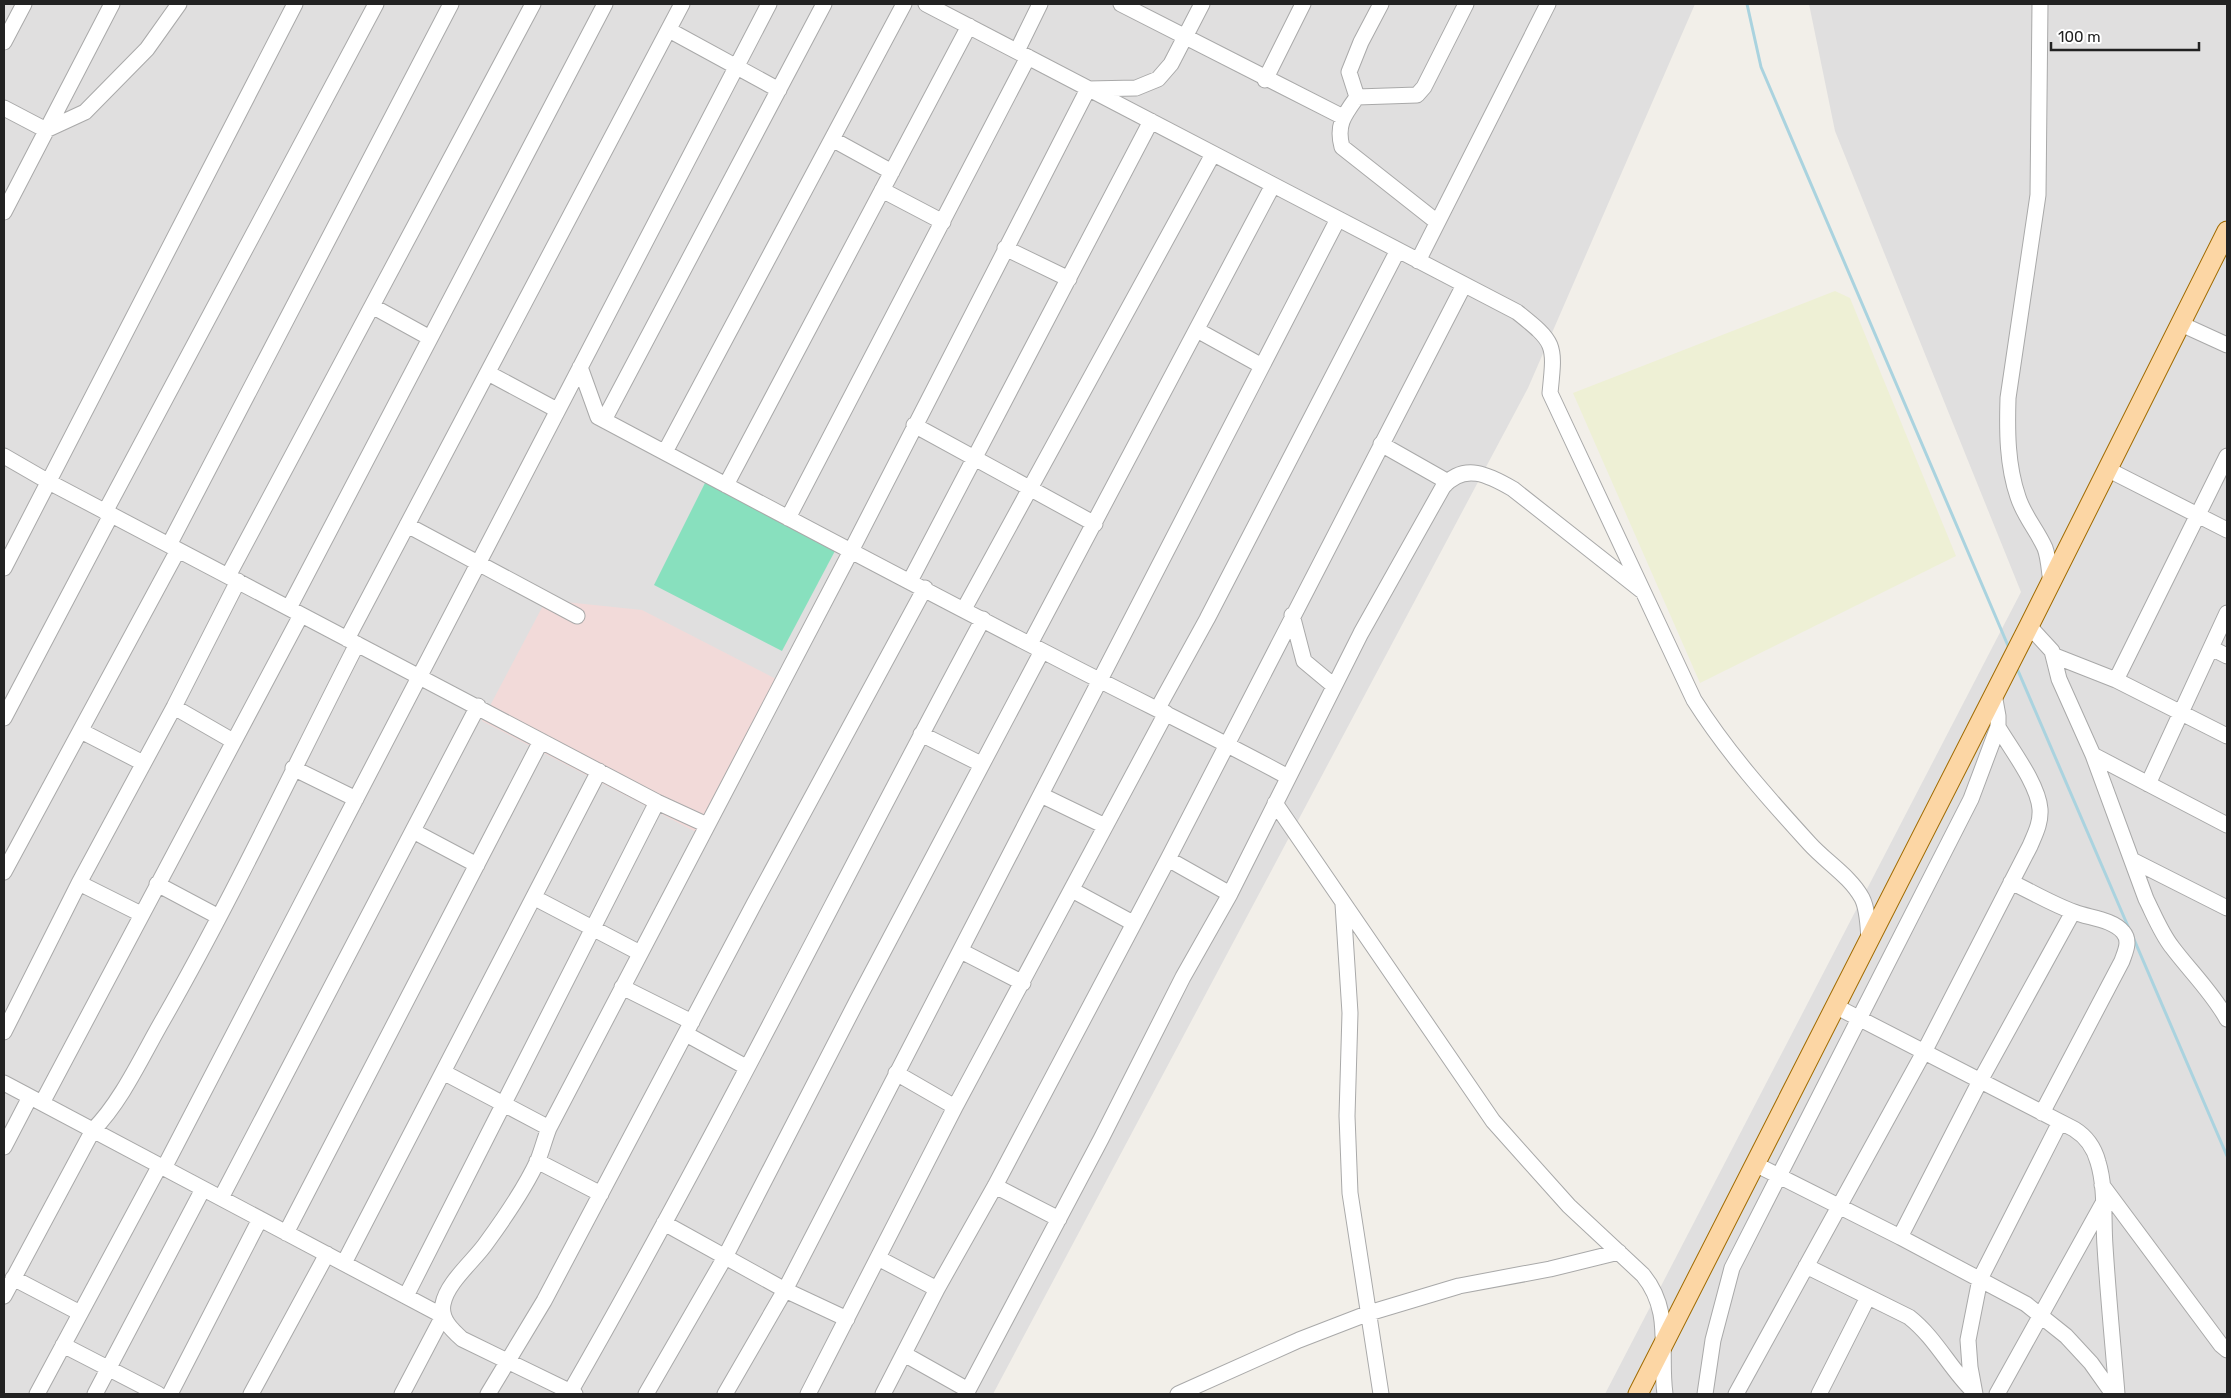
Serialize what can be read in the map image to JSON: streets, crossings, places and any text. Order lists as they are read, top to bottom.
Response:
{
  "scale_bar": "100 m"
}
